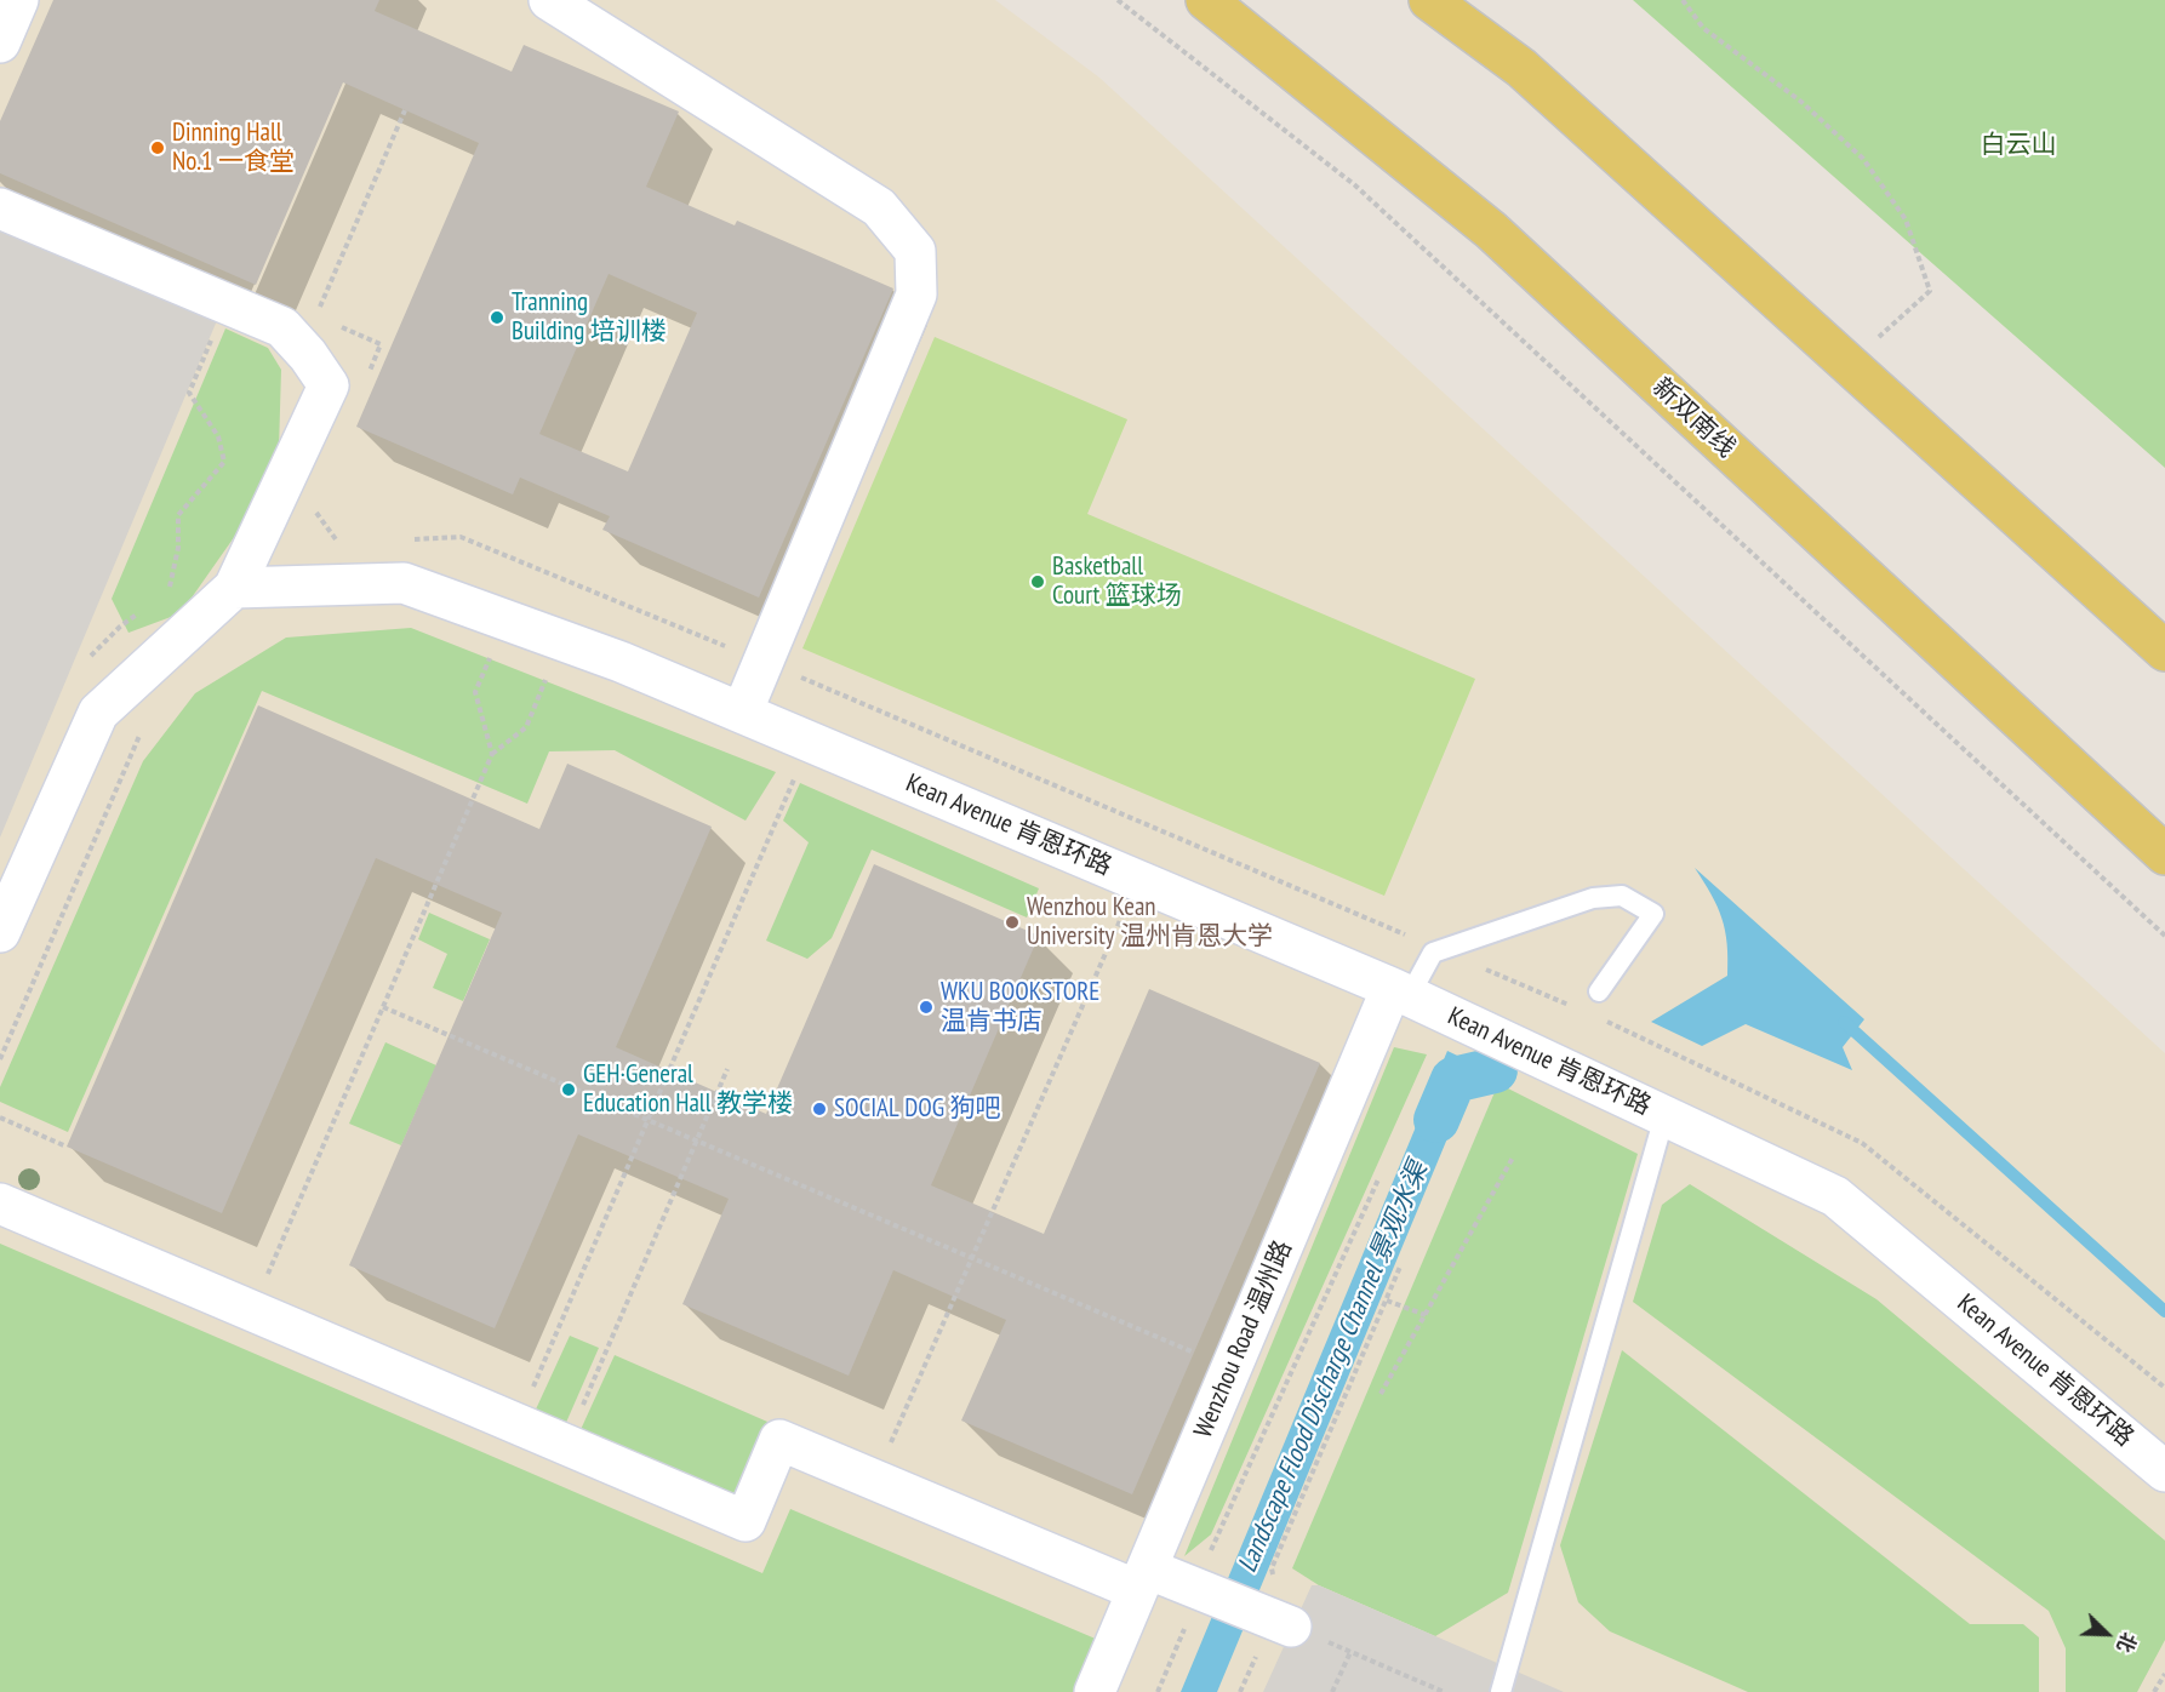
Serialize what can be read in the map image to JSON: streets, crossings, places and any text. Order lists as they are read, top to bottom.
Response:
{
  "streets": {
    "main road": ["新双南线"],
    "street": ["Kean Avenue 肯恩环路", "Wenzhou Road 温州路"]
  },
  "crossings": [
    ["Kean Avenue 肯恩环路", "Wenzhou Road 温州路"]
  ],
  "water": ["Landscape Flood Discharge Channel 景观水渠"],
  "parks": ["白云山"],
  "places": [
    "Dinning Hall No.1 一食堂",
    "Tranning Building 培训楼",
    "Basketball Court 篮球场",
    "Wenzhou Kean University 温州肯恩大学",
    "WKU BOOKSTORE 温肯书店",
    "GEH·General Education Hall 教学楼",
    "SOCIAL DOG 狗吧"
  ],
  "north": "bottom right"
}
